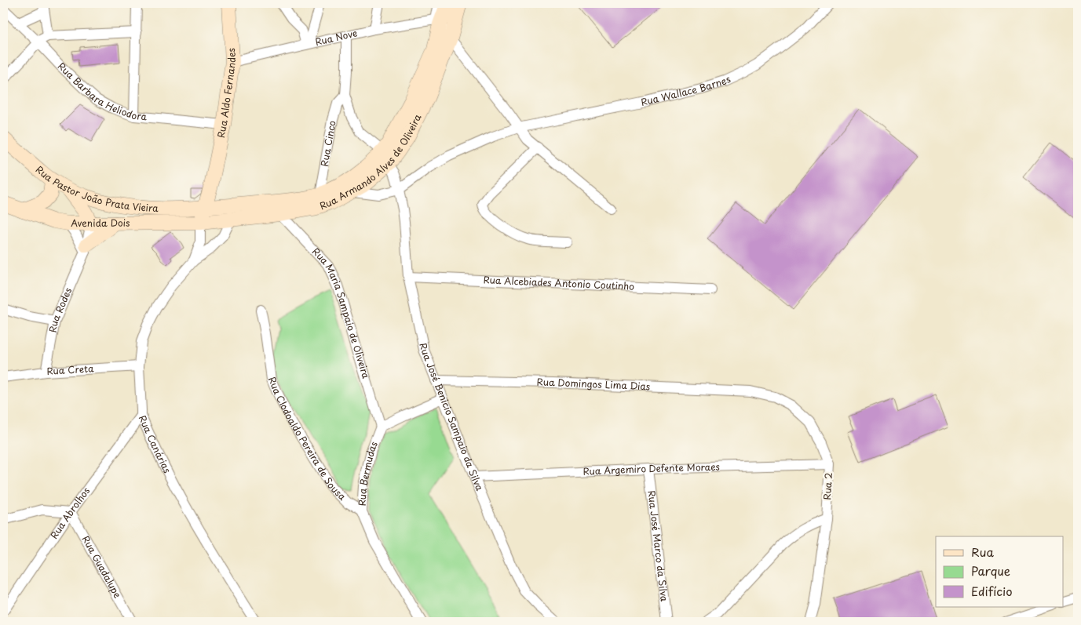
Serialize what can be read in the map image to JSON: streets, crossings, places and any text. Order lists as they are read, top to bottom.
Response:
{
  "streets": {
    "main road": [
      "Rua Aldo Fernandes",
      "Rua Armando Alves de Oliveira",
      "Rua Pastor João Prata Vieira",
      "Avenida Dois"
    ],
    "street": [
      "Rua Nove",
      "Rua Barbara Heliodora",
      "Rua Wallace Barnes",
      "Rua Cinco",
      "Rua Alcebiades Antonio Coutinho",
      "Rua Rodes",
      "Rua Maria Sampaio de Oliveira",
      "Rua Creta",
      "Rua Domingos Lima Dias",
      "Rua José Benicio Sampaio da Silva",
      "Rua Clodoaldo Pereira de Sousa",
      "Rua Canárias",
      "Rua Argemiro Defente Moraes",
      "Rua Bermudas",
      "Rua 2",
      "Rua Abrolhos",
      "Rua José Marco da Silva",
      "Rua Guadalupe"
    ]
  },
  "crossings": [
    ["Rua Nove", "Rua Aldo Fernandes"],
    ["Rua Nove", "Rua Cinco"],
    ["Rua Nove", "Rua Armando Alves de Oliveira"],
    ["Rua Barbara Heliodora", "Rua Aldo Fernandes"],
    ["Rua Wallace Barnes", "Rua Armando Alves de Oliveira"],
    ["Rua Wallace Barnes", "Rua José Benicio Sampaio da Silva"],
    ["Rua Aldo Fernandes", "Rua Armando Alves de Oliveira"],
    ["Rua Aldo Fernandes", "Rua Pastor João Prata Vieira"],
    ["Rua Aldo Fernandes", "Avenida Dois"],
    ["Rua Aldo Fernandes", "Rua Canárias"],
    ["Rua Cinco", "Rua Armando Alves de Oliveira"],
    ["Rua Armando Alves de Oliveira", "Rua Pastor João Prata Vieira"],
    ["Rua Armando Alves de Oliveira", "Avenida Dois"],
    ["Rua Armando Alves de Oliveira", "Rua Maria Sampaio de Oliveira"],
    ["Rua Armando Alves de Oliveira", "Rua Canárias"],
    ["Avenida Dois", "Rua Rodes"],
    ["Avenida Dois", "Rua Canárias"],
    ["Rua Alcebiades Antonio Coutinho", "Rua José Benicio Sampaio da Silva"],
    ["Rua Rodes", "Rua Creta"],
    ["Rua Maria Sampaio de Oliveira", "Rua Bermudas"],
    ["Rua Creta", "Rua Canárias"],
    ["Rua Domingos Lima Dias", "Rua José Benicio Sampaio da Silva"],
    ["Rua Domingos Lima Dias", "Rua 2"],
    ["Rua José Benicio Sampaio da Silva", "Rua Argemiro Defente Moraes"],
    ["Rua Clodoaldo Pereira de Sousa", "Rua Bermudas"],
    ["Rua Canárias", "Rua Abrolhos"],
    ["Rua Argemiro Defente Moraes", "Rua 2"],
    ["Rua Argemiro Defente Moraes", "Rua José Marco da Silva"],
    ["Rua Abrolhos", "Rua Guadalupe"]
  ],
  "legend": ["Rua", "Parque", "Edifício"]
}
